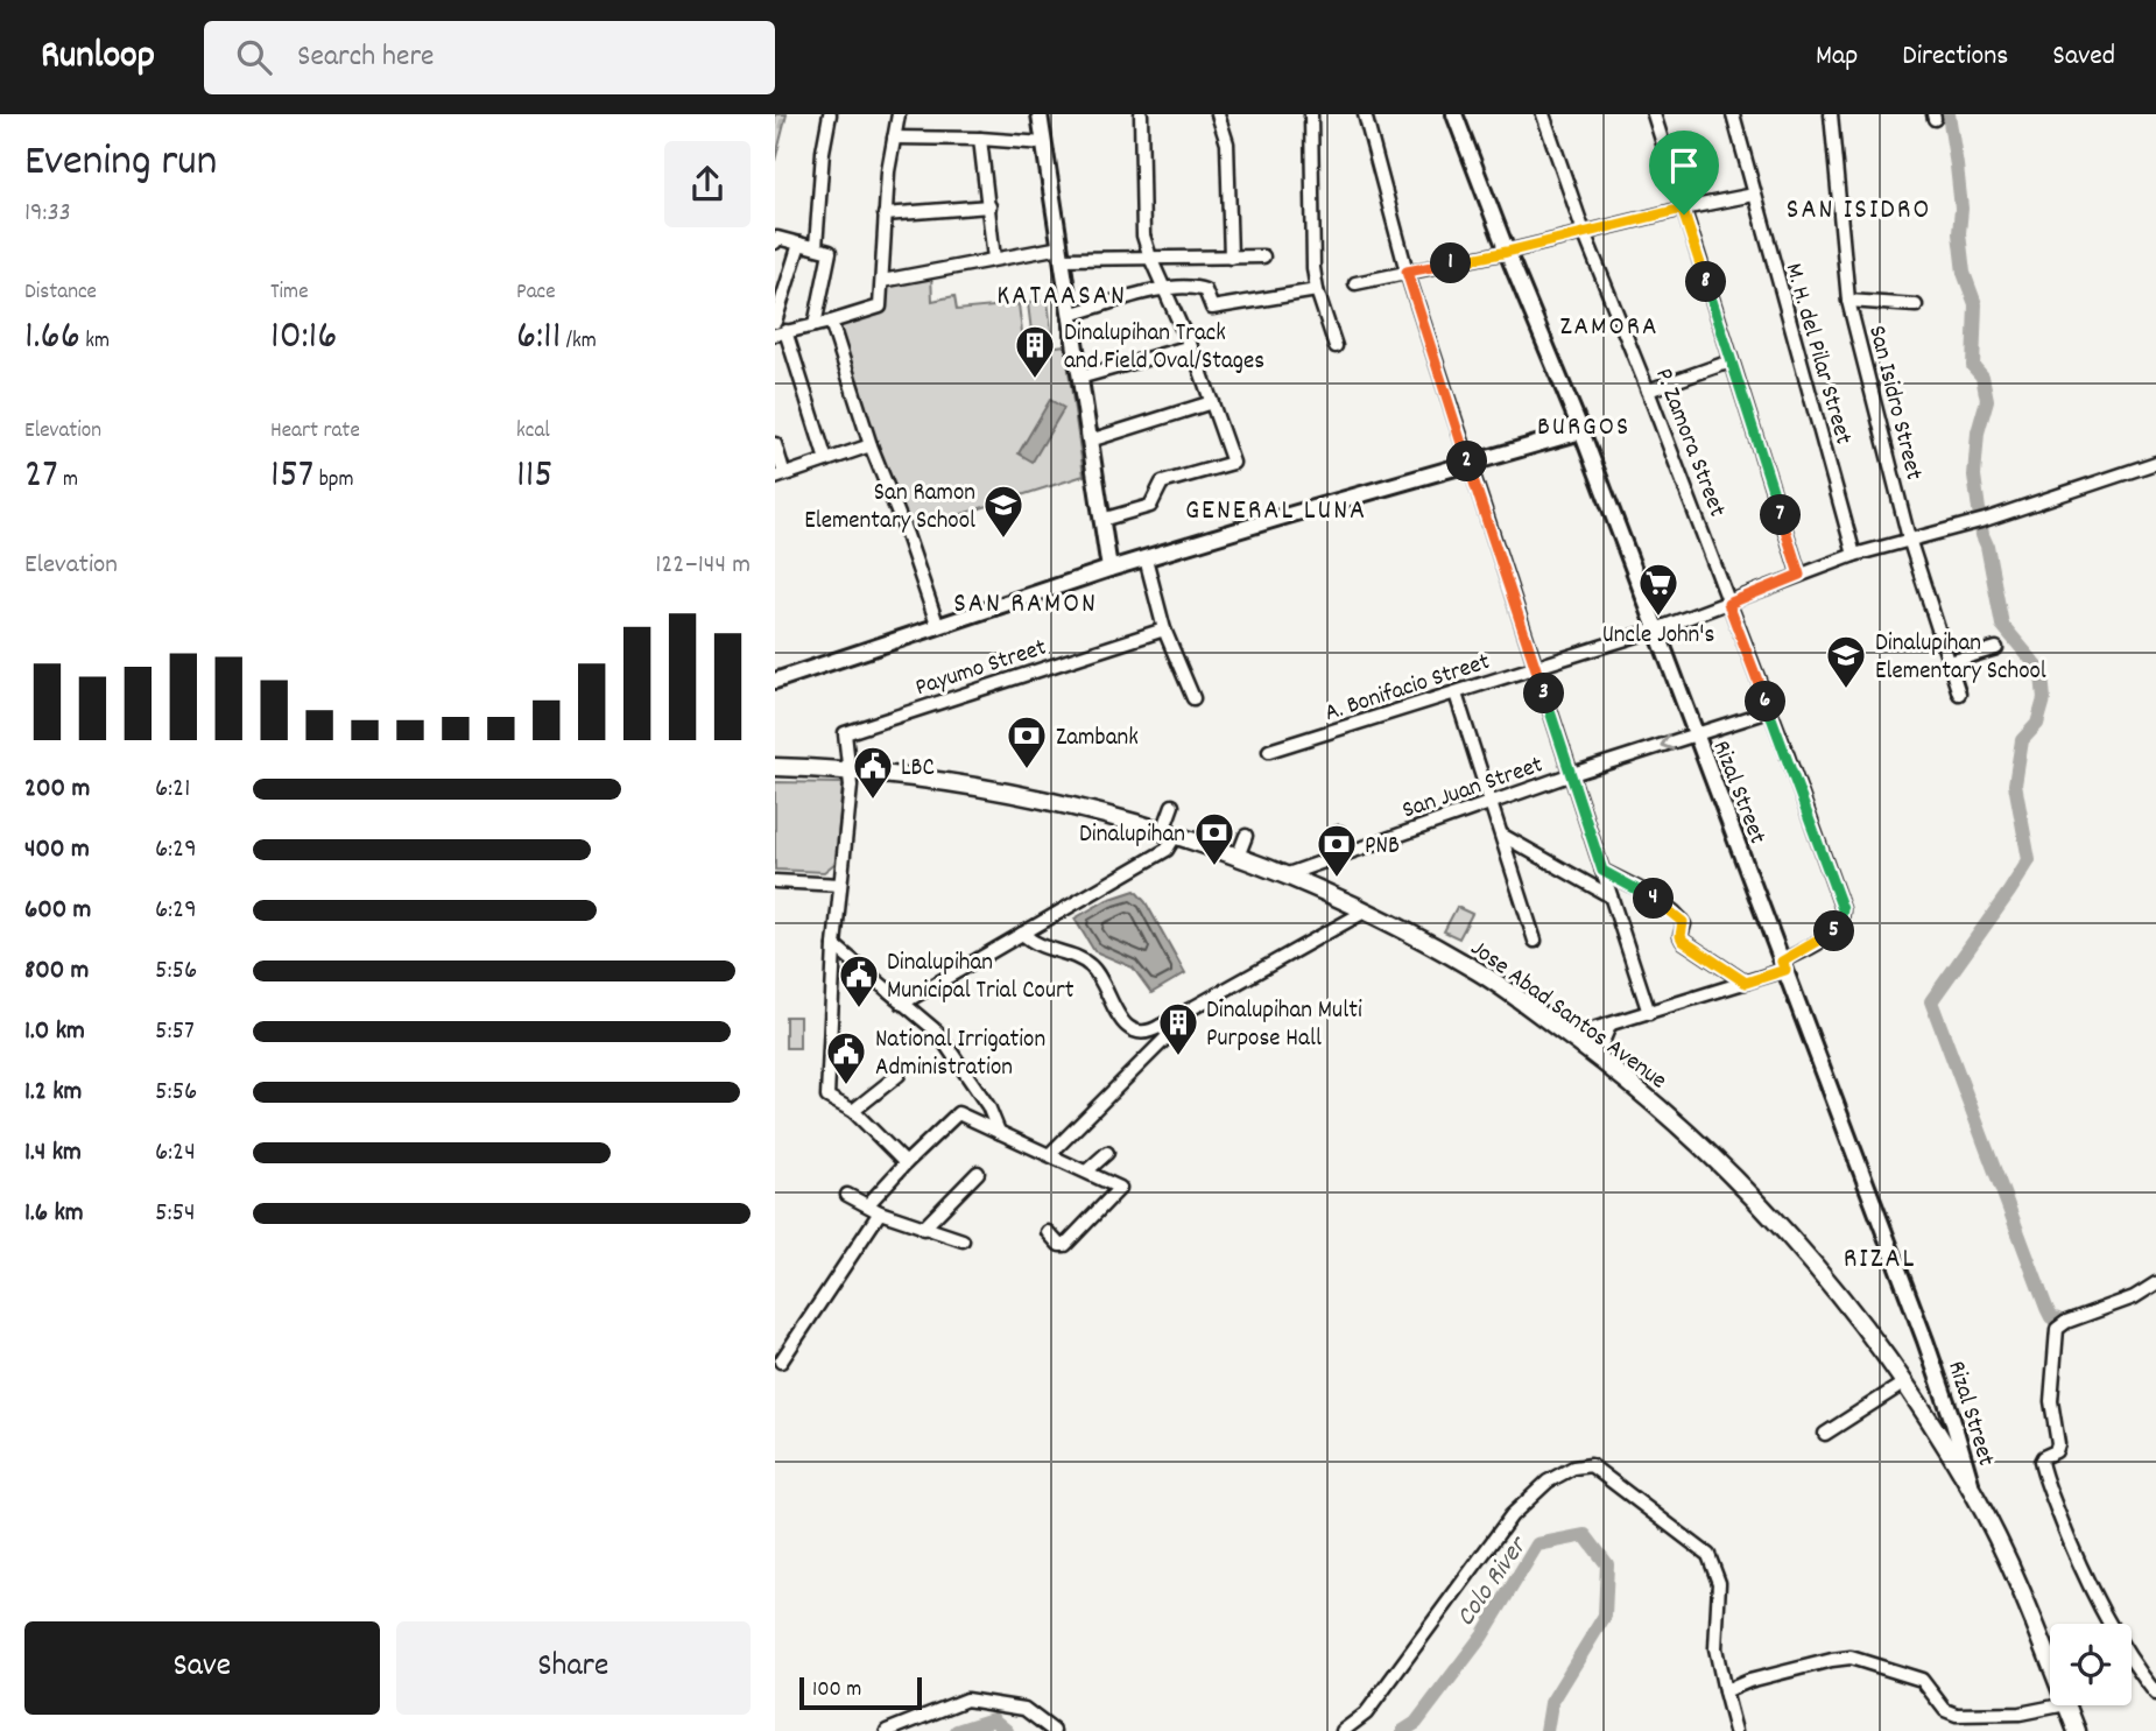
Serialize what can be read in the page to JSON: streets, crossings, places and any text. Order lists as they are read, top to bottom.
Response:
{
  "streets": {
    "highway": ["Jose Abad Santos Avenue"],
    "main road": ["Rizal Street"],
    "street": [
      "M. H. del Pilar Street",
      "San Isidro Street",
      "P. Zamora Street",
      "Payumo Street",
      "A. Bonifacio Street",
      "San Juan Street"
    ]
  },
  "crossings": [
    ["M. H. del Pilar Street", "A. Bonifacio Street"],
    ["San Isidro Street", "A. Bonifacio Street"],
    ["P. Zamora Street", "A. Bonifacio Street"],
    ["P. Zamora Street", "San Juan Street"],
    ["P. Zamora Street", "Rizal Street"],
    ["P. Zamora Street", "Jose Abad Santos Avenue"],
    ["Payumo Street", "Jose Abad Santos Avenue"],
    ["A. Bonifacio Street", "Rizal Street"],
    ["San Juan Street", "Rizal Street"],
    ["San Juan Street", "Jose Abad Santos Avenue"],
    ["Rizal Street", "Jose Abad Santos Avenue"]
  ],
  "districts": [
    "SAN ISIDRO",
    "KATAASAN",
    "ZAMORA",
    "BURGOS",
    "GENERAL LUNA",
    "SAN RAMON",
    "RIZAL"
  ],
  "water": ["Colo River"],
  "places": {
    "building": ["Dinalupihan Track and Field Oval/Stages", "Dinalupihan Multi Purpose Hall"],
    "school or university": ["San Ramon Elementary School", "Dinalupihan Elementary School"],
    "supermarket": ["Uncle John's"],
    "bank": ["Zambank", "Dinalupihan", "PNB"],
    "public building": ["LBC", "Dinalupihan Municipal Trial Court", "National Irrigation Administration"]
  },
  "scale_bar": "100 m",
  "page": {
    "header": "Runloop",
    "search": "Search here",
    "nav": ["Map", "Directions", "Saved"],
    "heading": ["Evening run", "19:33"],
    "pins": [
      "1",
      "8",
      "2",
      "7",
      "3",
      "6",
      "4",
      "5"
    ],
    "stats": [
      ["Distance", "1.66 km"],
      ["Time", "10:16"],
      ["Pace", "6:11 /km"],
      ["Elevation", "27 m"],
      ["Heart rate", "157 bpm"],
      ["kcal", "115"]
    ],
    "chart": ["Elevation", "122–144 m"],
    "list": [
      {
        "name": "200 m",
        "note": "6:21"
      },
      {
        "name": "400 m",
        "note": "6:29"
      },
      {
        "name": "600 m",
        "note": "6:29"
      },
      {
        "name": "800 m",
        "note": "5:56"
      },
      {
        "name": "1.0 km",
        "note": "5:57"
      },
      {
        "name": "1.2 km",
        "note": "5:56"
      },
      {
        "name": "1.4 km",
        "note": "6:24"
      },
      {
        "name": "1.6 km",
        "note": "5:54"
      }
    ],
    "buttons": ["Save", "Share"],
    "scale": "100 m"
  }
}
